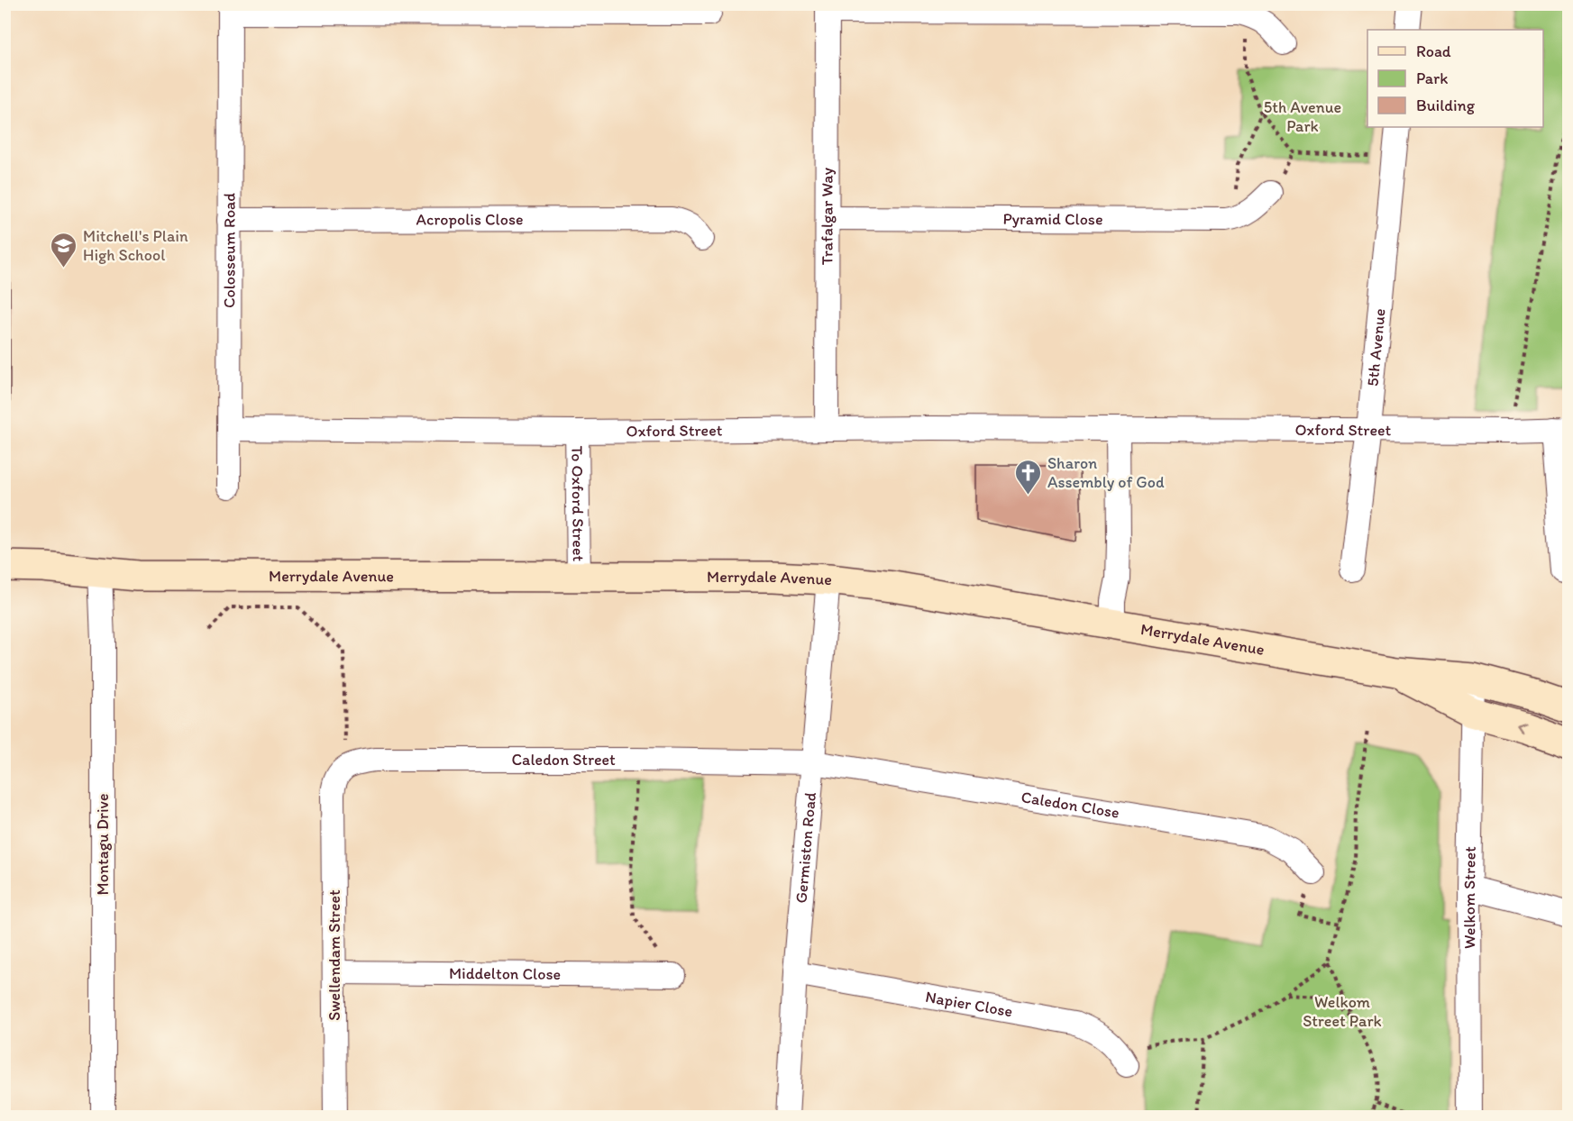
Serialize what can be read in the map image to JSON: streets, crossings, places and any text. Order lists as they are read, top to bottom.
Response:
{
  "streets": {
    "street": [
      "Trafalgar Way",
      "Pyramid Close",
      "Acropolis Close",
      "Colosseum Road",
      "5th Avenue",
      "Oxford Street",
      "To Oxford Street",
      "Merrydale Avenue",
      "Caledon Street",
      "Caledon Close",
      "Montagu Drive",
      "Germiston Road",
      "Welkom Street",
      "Swellendam Street",
      "Middelton Close",
      "Napier Close"
    ]
  },
  "crossings": [
    ["Trafalgar Way", "Pyramid Close"],
    ["Trafalgar Way", "Oxford Street"],
    ["Acropolis Close", "Colosseum Road"],
    ["Colosseum Road", "Oxford Street"],
    ["5th Avenue", "Oxford Street"],
    ["Oxford Street", "To Oxford Street"],
    ["To Oxford Street", "Merrydale Avenue"],
    ["Merrydale Avenue", "Montagu Drive"],
    ["Merrydale Avenue", "Germiston Road"],
    ["Merrydale Avenue", "Welkom Street"],
    ["Caledon Street", "Caledon Close"],
    ["Caledon Street", "Germiston Road"],
    ["Caledon Street", "Swellendam Street"],
    ["Caledon Close", "Germiston Road"],
    ["Germiston Road", "Napier Close"],
    ["Swellendam Street", "Middelton Close"]
  ],
  "parks": ["5th Avenue Park", "Welkom Street Park"],
  "places": {
    "school or university": ["Mitchell's Plain High School"],
    "church": ["Sharon Assembly of God"]
  },
  "legend": ["Road", "Park", "Building"]
}
